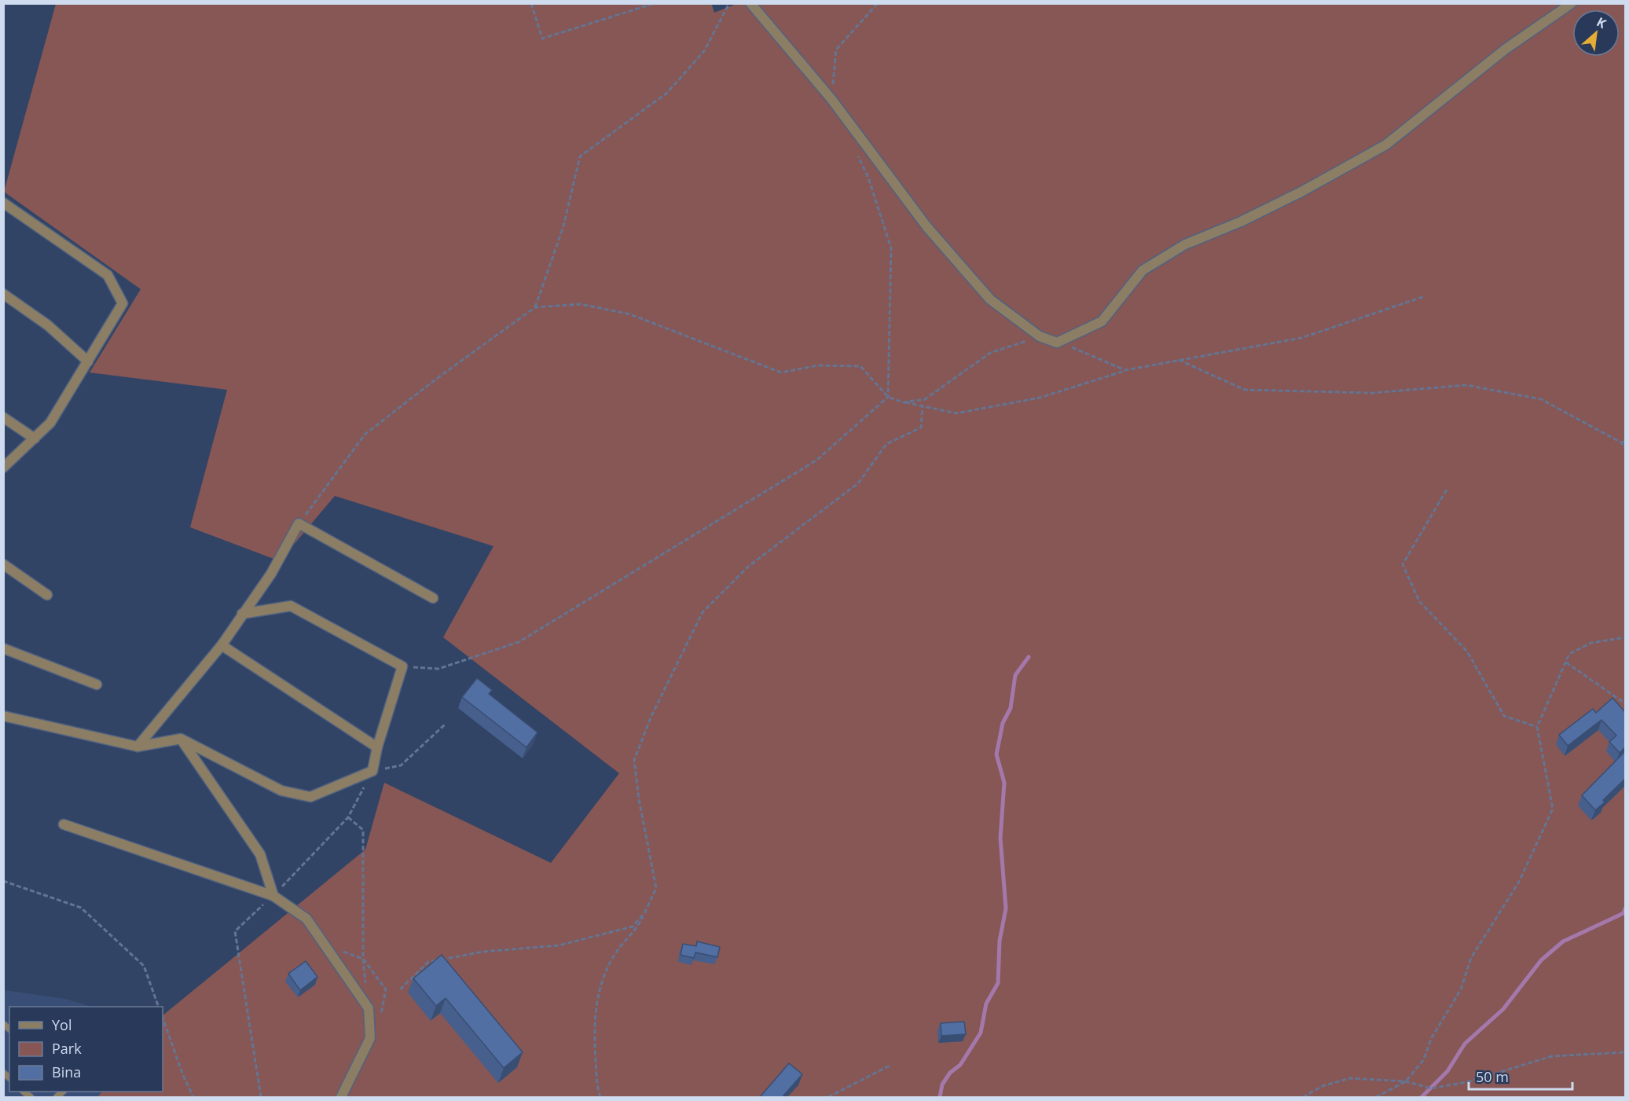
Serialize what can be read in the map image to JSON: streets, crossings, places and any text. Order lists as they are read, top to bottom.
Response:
{
  "legend": ["Yol", "Park", "Bina"],
  "scale_bar": "50 m",
  "north": "top right"
}
